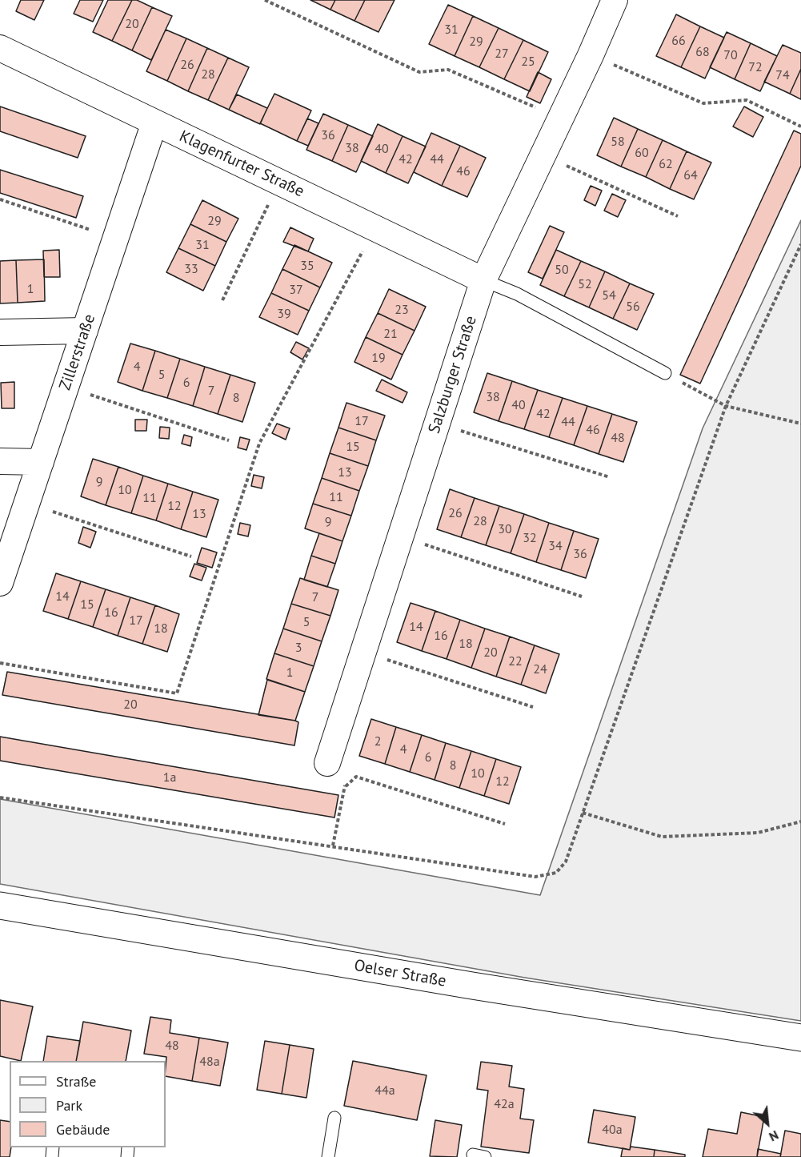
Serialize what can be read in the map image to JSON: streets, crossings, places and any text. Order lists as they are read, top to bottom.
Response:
{
  "streets": {
    "main road": ["Oelser Straße"],
    "street": ["Klagenfurter Straße", "Zillerstraße", "Salzburger Straße"]
  },
  "crossings": [
    ["Klagenfurter Straße", "Zillerstraße"],
    ["Klagenfurter Straße", "Salzburger Straße"]
  ],
  "house_numbers": [
    "20",
    "31",
    "66",
    "29",
    "68",
    "27",
    "70",
    "25",
    "26",
    "72",
    "28",
    "74",
    "36",
    "58",
    "38",
    "40",
    "60",
    "42",
    "44",
    "62",
    "46",
    "64",
    "29",
    "31",
    "35",
    "33",
    "50",
    "52",
    "1",
    "37",
    "54",
    "56",
    "23",
    "39",
    "21",
    "19",
    "4",
    "5",
    "6",
    "7",
    "38",
    "8",
    "40",
    "42",
    "17",
    "44",
    "46",
    "48",
    "15",
    "13",
    "9",
    "10",
    "11",
    "11",
    "12",
    "26",
    "13",
    "28",
    "9",
    "30",
    "32",
    "34",
    "36",
    "14",
    "7",
    "15",
    "16",
    "17",
    "5",
    "14",
    "18",
    "16",
    "18",
    "3",
    "20",
    "22",
    "24",
    "1",
    "20",
    "2",
    "4",
    "6",
    "8",
    "10",
    "1a",
    "12",
    "48",
    "48a",
    "44a",
    "42a",
    "40a"
  ],
  "legend": ["Straße", "Park", "Gebäude"],
  "north": "bottom right"
}
